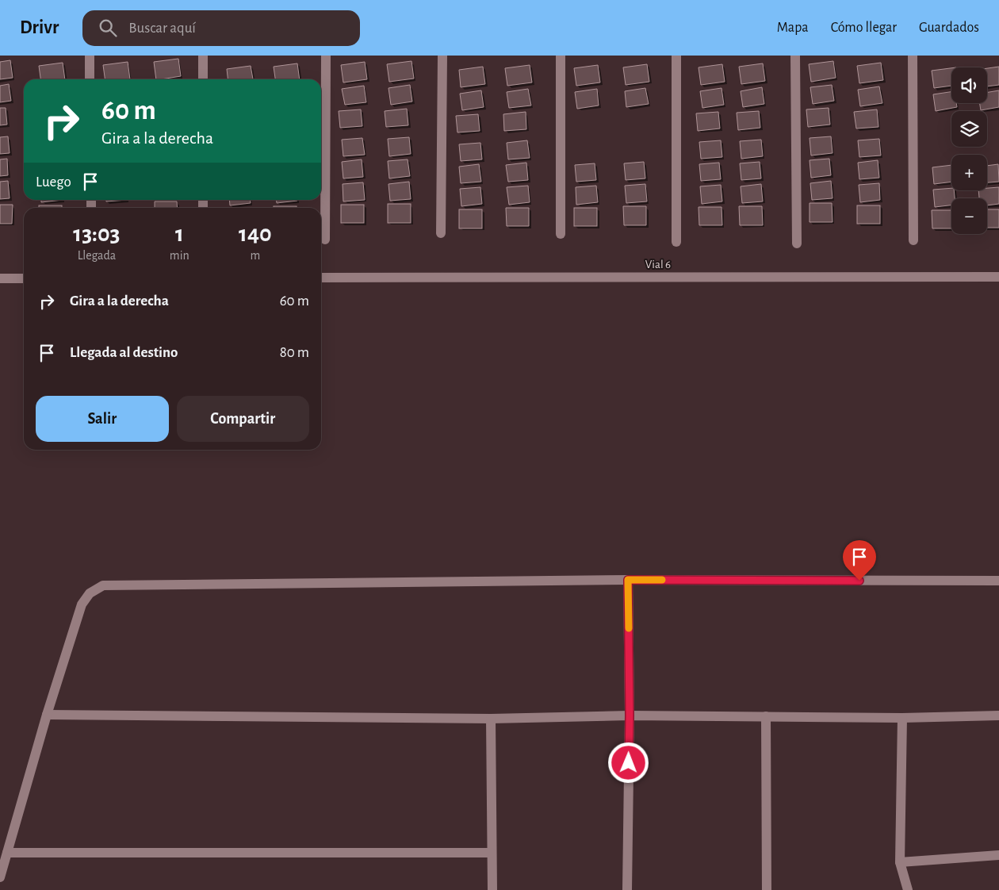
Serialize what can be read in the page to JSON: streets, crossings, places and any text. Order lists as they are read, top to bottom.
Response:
{
  "streets": {
    "street": ["Vial 6"]
  },
  "page": {
    "header": "Drivr",
    "search": "Buscar aquí",
    "nav": ["Mapa", "Cómo llegar", "Guardados"],
    "map_buttons": ["+", "−"],
    "turn": ["60 m", "Gira a la derecha"],
    "then": "Luego",
    "eta": [
      "13:03",
      "Llegada",
      "1",
      "min",
      "140",
      "m"
    ],
    "list": [
      {
        "name": "Gira a la derecha",
        "value": "60 m"
      },
      {
        "name": "Llegada al destino",
        "value": "80 m"
      }
    ],
    "buttons": ["Salir", "Compartir"]
  }
}
